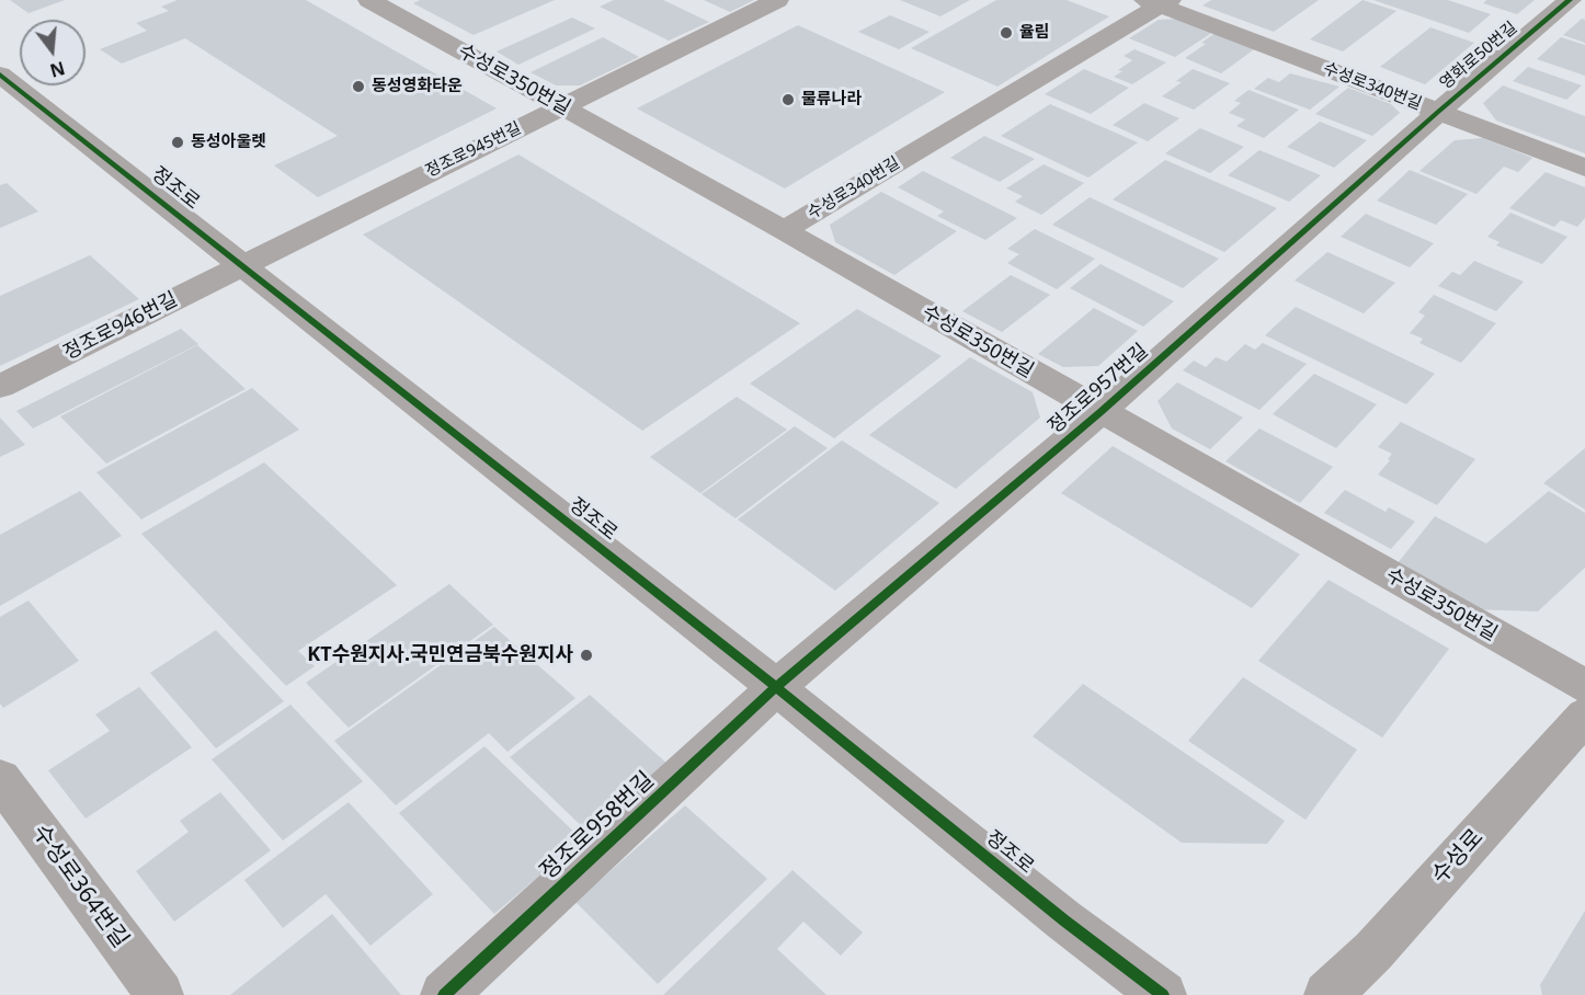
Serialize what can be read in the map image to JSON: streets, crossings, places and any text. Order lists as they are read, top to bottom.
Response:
{
  "streets": {
    "street": [
      "영화로50번길",
      "수성로350번길",
      "수성로340번길",
      "정조로945번길",
      "정조로",
      "정조로946번길",
      "정조로957번길",
      "정조로958번길",
      "수성로",
      "수성로364번길"
    ]
  },
  "crossings": [
    ["영화로50번길", "수성로340번길"],
    ["영화로50번길", "정조로957번길"],
    ["수성로350번길", "수성로340번길"],
    ["수성로350번길", "정조로945번길"],
    ["수성로350번길", "정조로957번길"],
    ["수성로340번길", "정조로957번길"],
    ["정조로945번길", "정조로"],
    ["정조로945번길", "정조로946번길"],
    ["정조로", "정조로946번길"],
    ["정조로", "정조로957번길"],
    ["정조로", "정조로958번길"],
    ["정조로957번길", "정조로958번길"]
  ],
  "places": [
    "율림",
    "동성영화타운",
    "물류나라",
    "동성아울렛",
    "KT수원지사.국민연금북수원지사"
  ],
  "north": "bottom"
}
